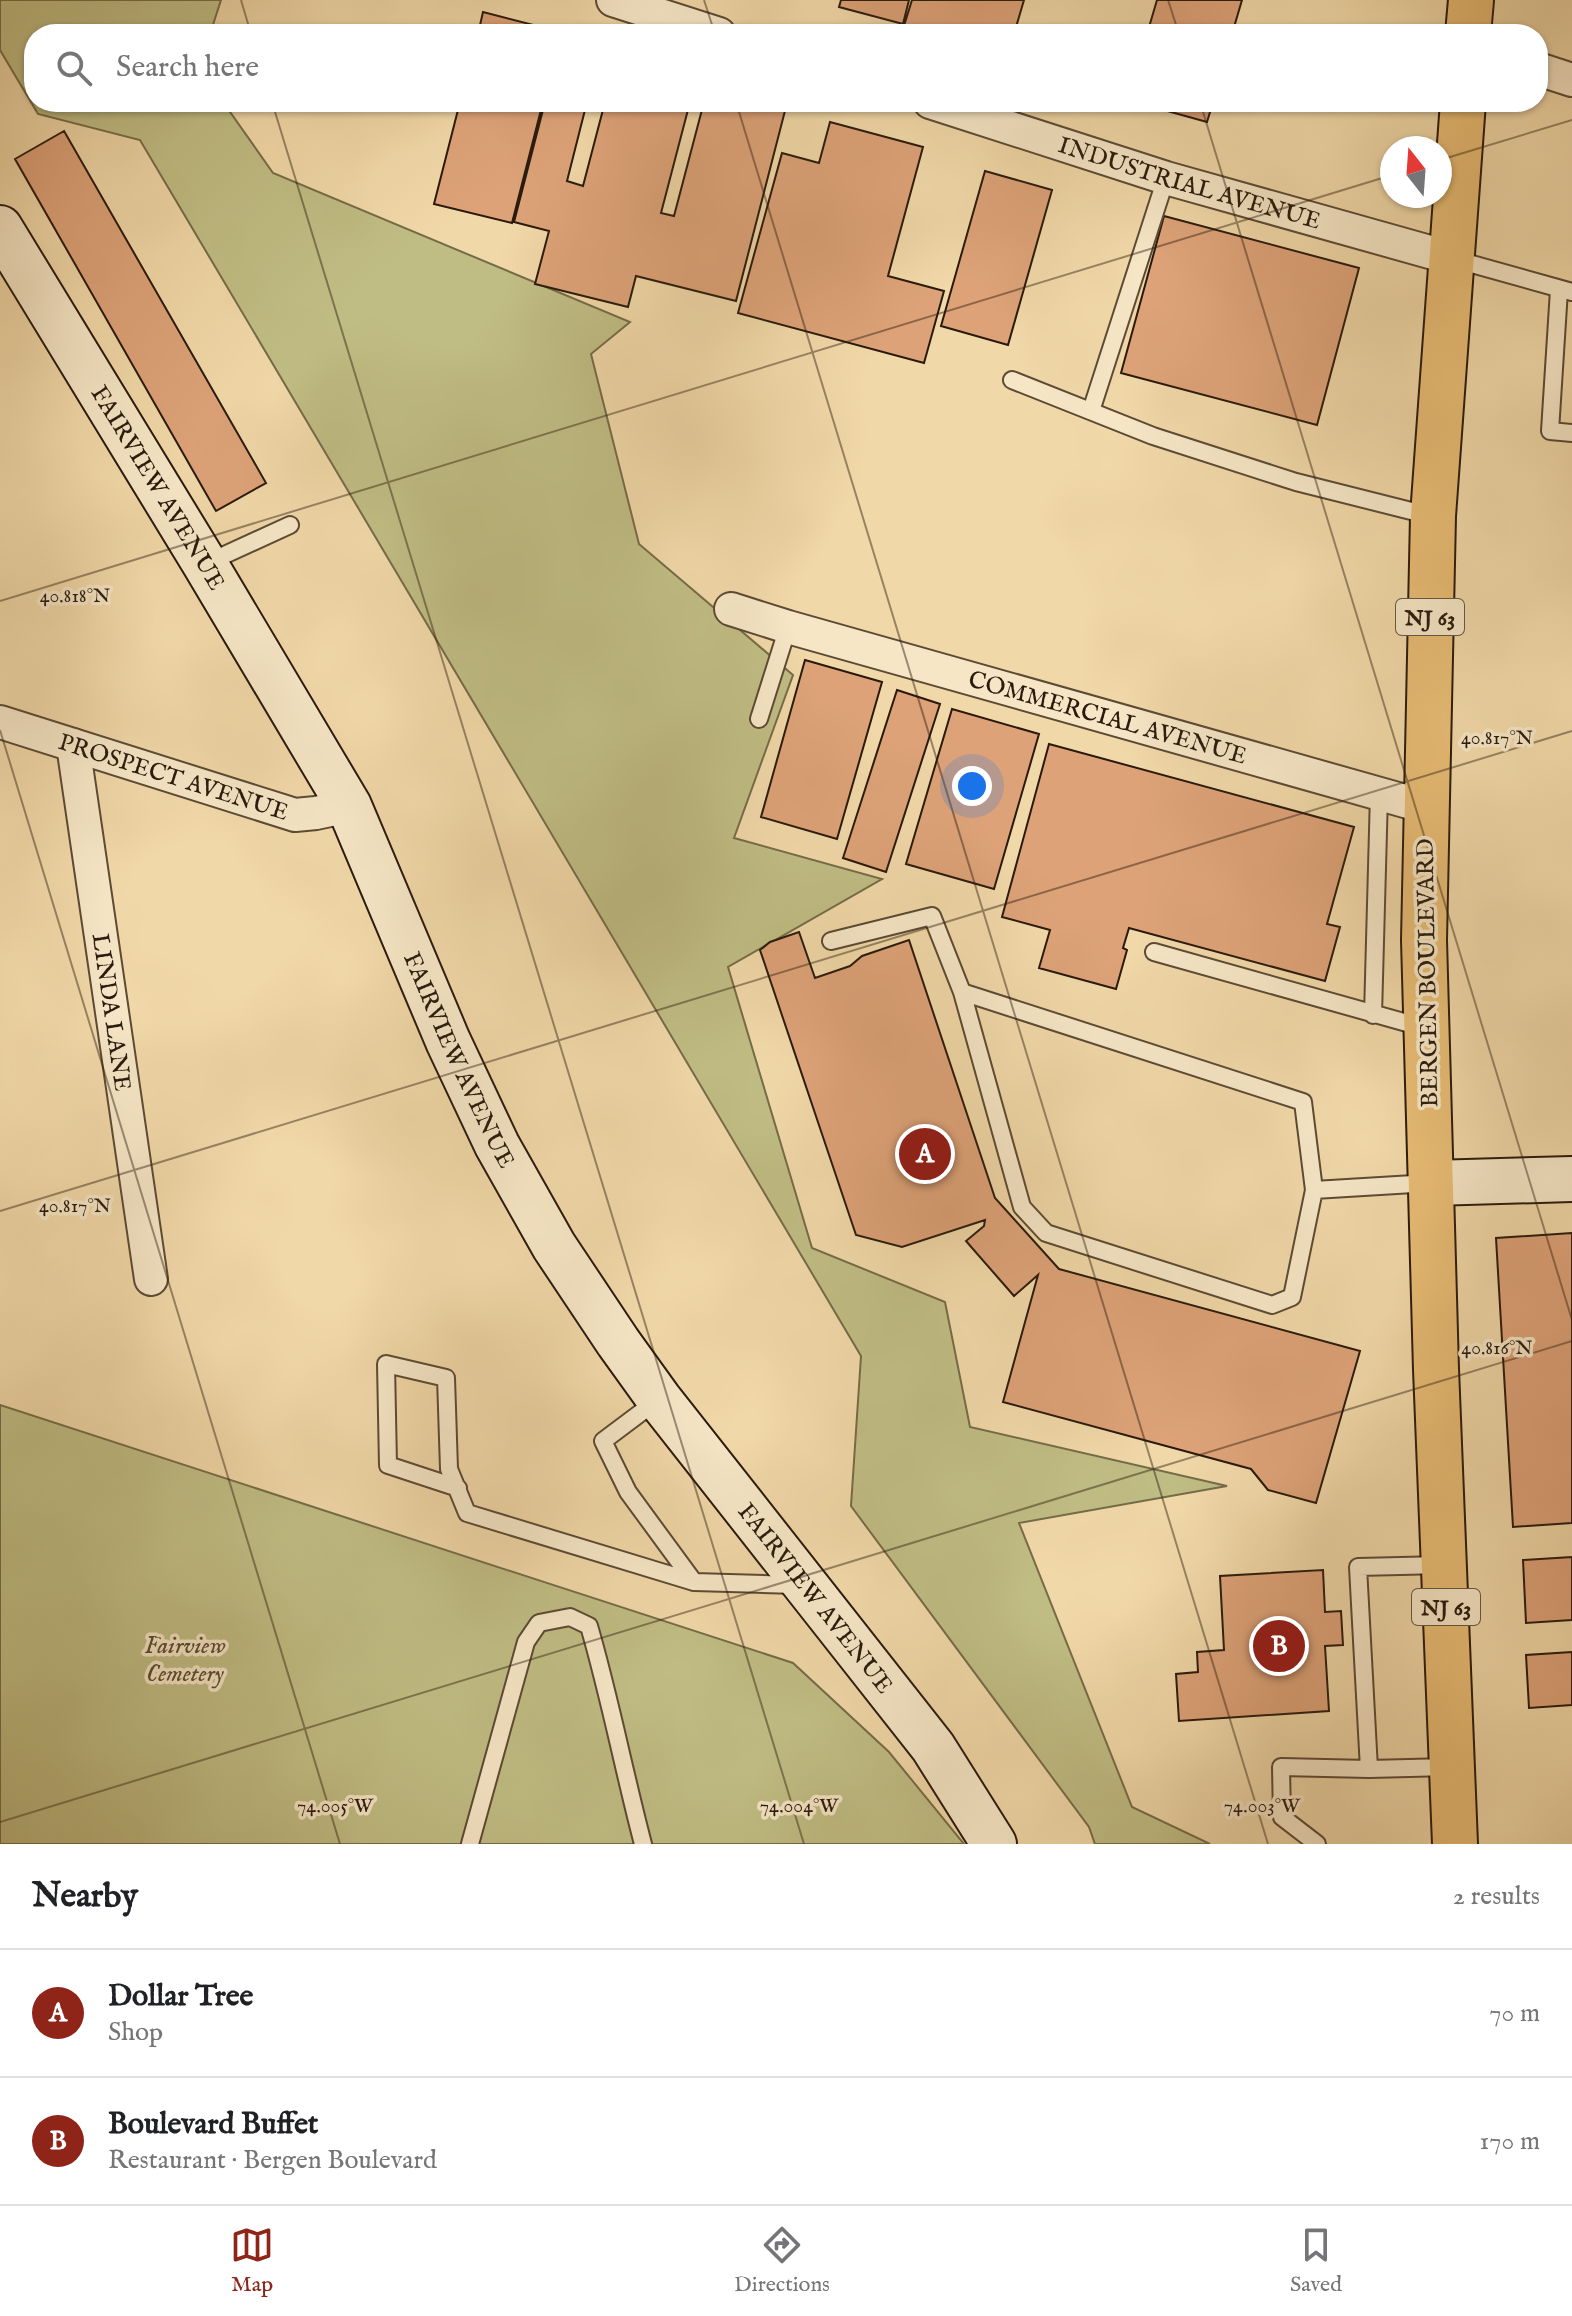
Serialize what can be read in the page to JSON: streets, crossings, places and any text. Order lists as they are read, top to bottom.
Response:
{
  "streets": {
    "main road": ["FAIRVIEW AVENUE", "NJ 63", "BERGEN BOULEVARD"],
    "street": [
      "INDUSTRIAL AVENUE",
      "COMMERCIAL AVENUE",
      "PROSPECT AVENUE",
      "LINDA LANE"
    ]
  },
  "crossings": [
    ["INDUSTRIAL AVENUE", "BERGEN BOULEVARD"],
    ["FAIRVIEW AVENUE", "PROSPECT AVENUE"],
    ["COMMERCIAL AVENUE", "BERGEN BOULEVARD"],
    ["PROSPECT AVENUE", "LINDA LANE"]
  ],
  "parks": ["Fairview Cemetery"],
  "north": "top",
  "page": {
    "search": "Search here",
    "pins": ["A", "B"],
    "heading": ["Nearby", "2 results"],
    "list": [
      {
        "mark": "A",
        "name": "Dollar Tree",
        "note": "Shop",
        "value": "70 m"
      },
      {
        "mark": "B",
        "name": "Boulevard Buffet",
        "note": "Restaurant · Bergen Boulevard",
        "value": "170 m"
      }
    ],
    "nav": ["Map", "Directions", "Saved"]
  },
  "coordinates": [
    "40.818°N",
    "40.817°N",
    "40.816°N",
    "74.005°W",
    "74.004°W",
    "74.003°W"
  ]
}
